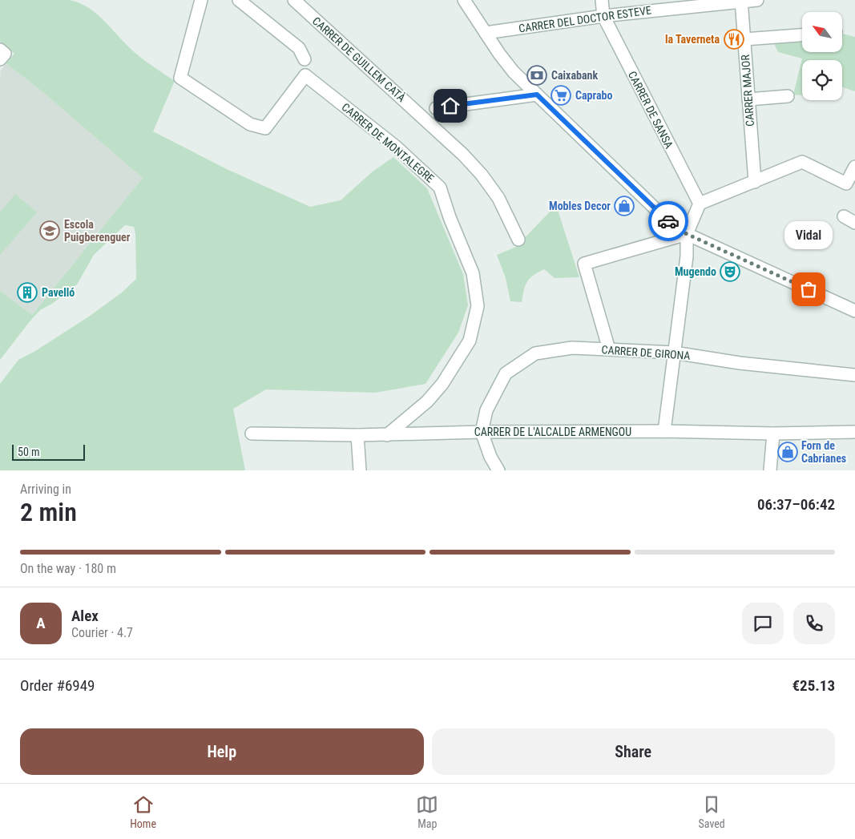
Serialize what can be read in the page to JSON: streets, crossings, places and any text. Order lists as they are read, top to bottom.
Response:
{
  "streets": {
    "street": [
      "CARRER DEL DOCTOR ESTEVE",
      "CARRER DE GUILLEM CATÀ",
      "CARRER MAJOR",
      "CARRER DE SANSA",
      "CARRER DE MONTALEGRE",
      "CARRER DE GIRONA",
      "CARRER DE L'ALCALDE ARMENGOU"
    ]
  },
  "crossings": [
    ["CARRER DEL DOCTOR ESTEVE", "CARRER MAJOR"],
    ["CARRER DEL DOCTOR ESTEVE", "CARRER DE SANSA"],
    ["CARRER DE MONTALEGRE", "CARRER DE L'ALCALDE ARMENGOU"],
    ["CARRER DE GIRONA", "CARRER DE L'ALCALDE ARMENGOU"]
  ],
  "places": {
    "restaurant": ["la Taverneta"],
    "bank": ["Caixabank"],
    "supermarket": ["Caprabo"],
    "shop": ["Mobles Decor", "Forn de Cabrianes"],
    "school or university": ["Escola Puigberenguer"],
    "theatre": ["Mugendo"],
    "other": ["Vidal"],
    "building": ["Pavelló"]
  },
  "scale_bar": "50 m",
  "north": "top left",
  "page": {
    "bubble": "Vidal",
    "scale": "50 m",
    "heading": ["2 min", "Arriving in", "06:37–06:42"],
    "panel": [
      "Alex",
      "Courier · 4.7",
      "Order #6949",
      "€25.13"
    ],
    "bar": "On the way · 180 m",
    "round": "A",
    "buttons": ["Help", "Share"],
    "tabs": ["Home", "Map", "Saved"]
  }
}
